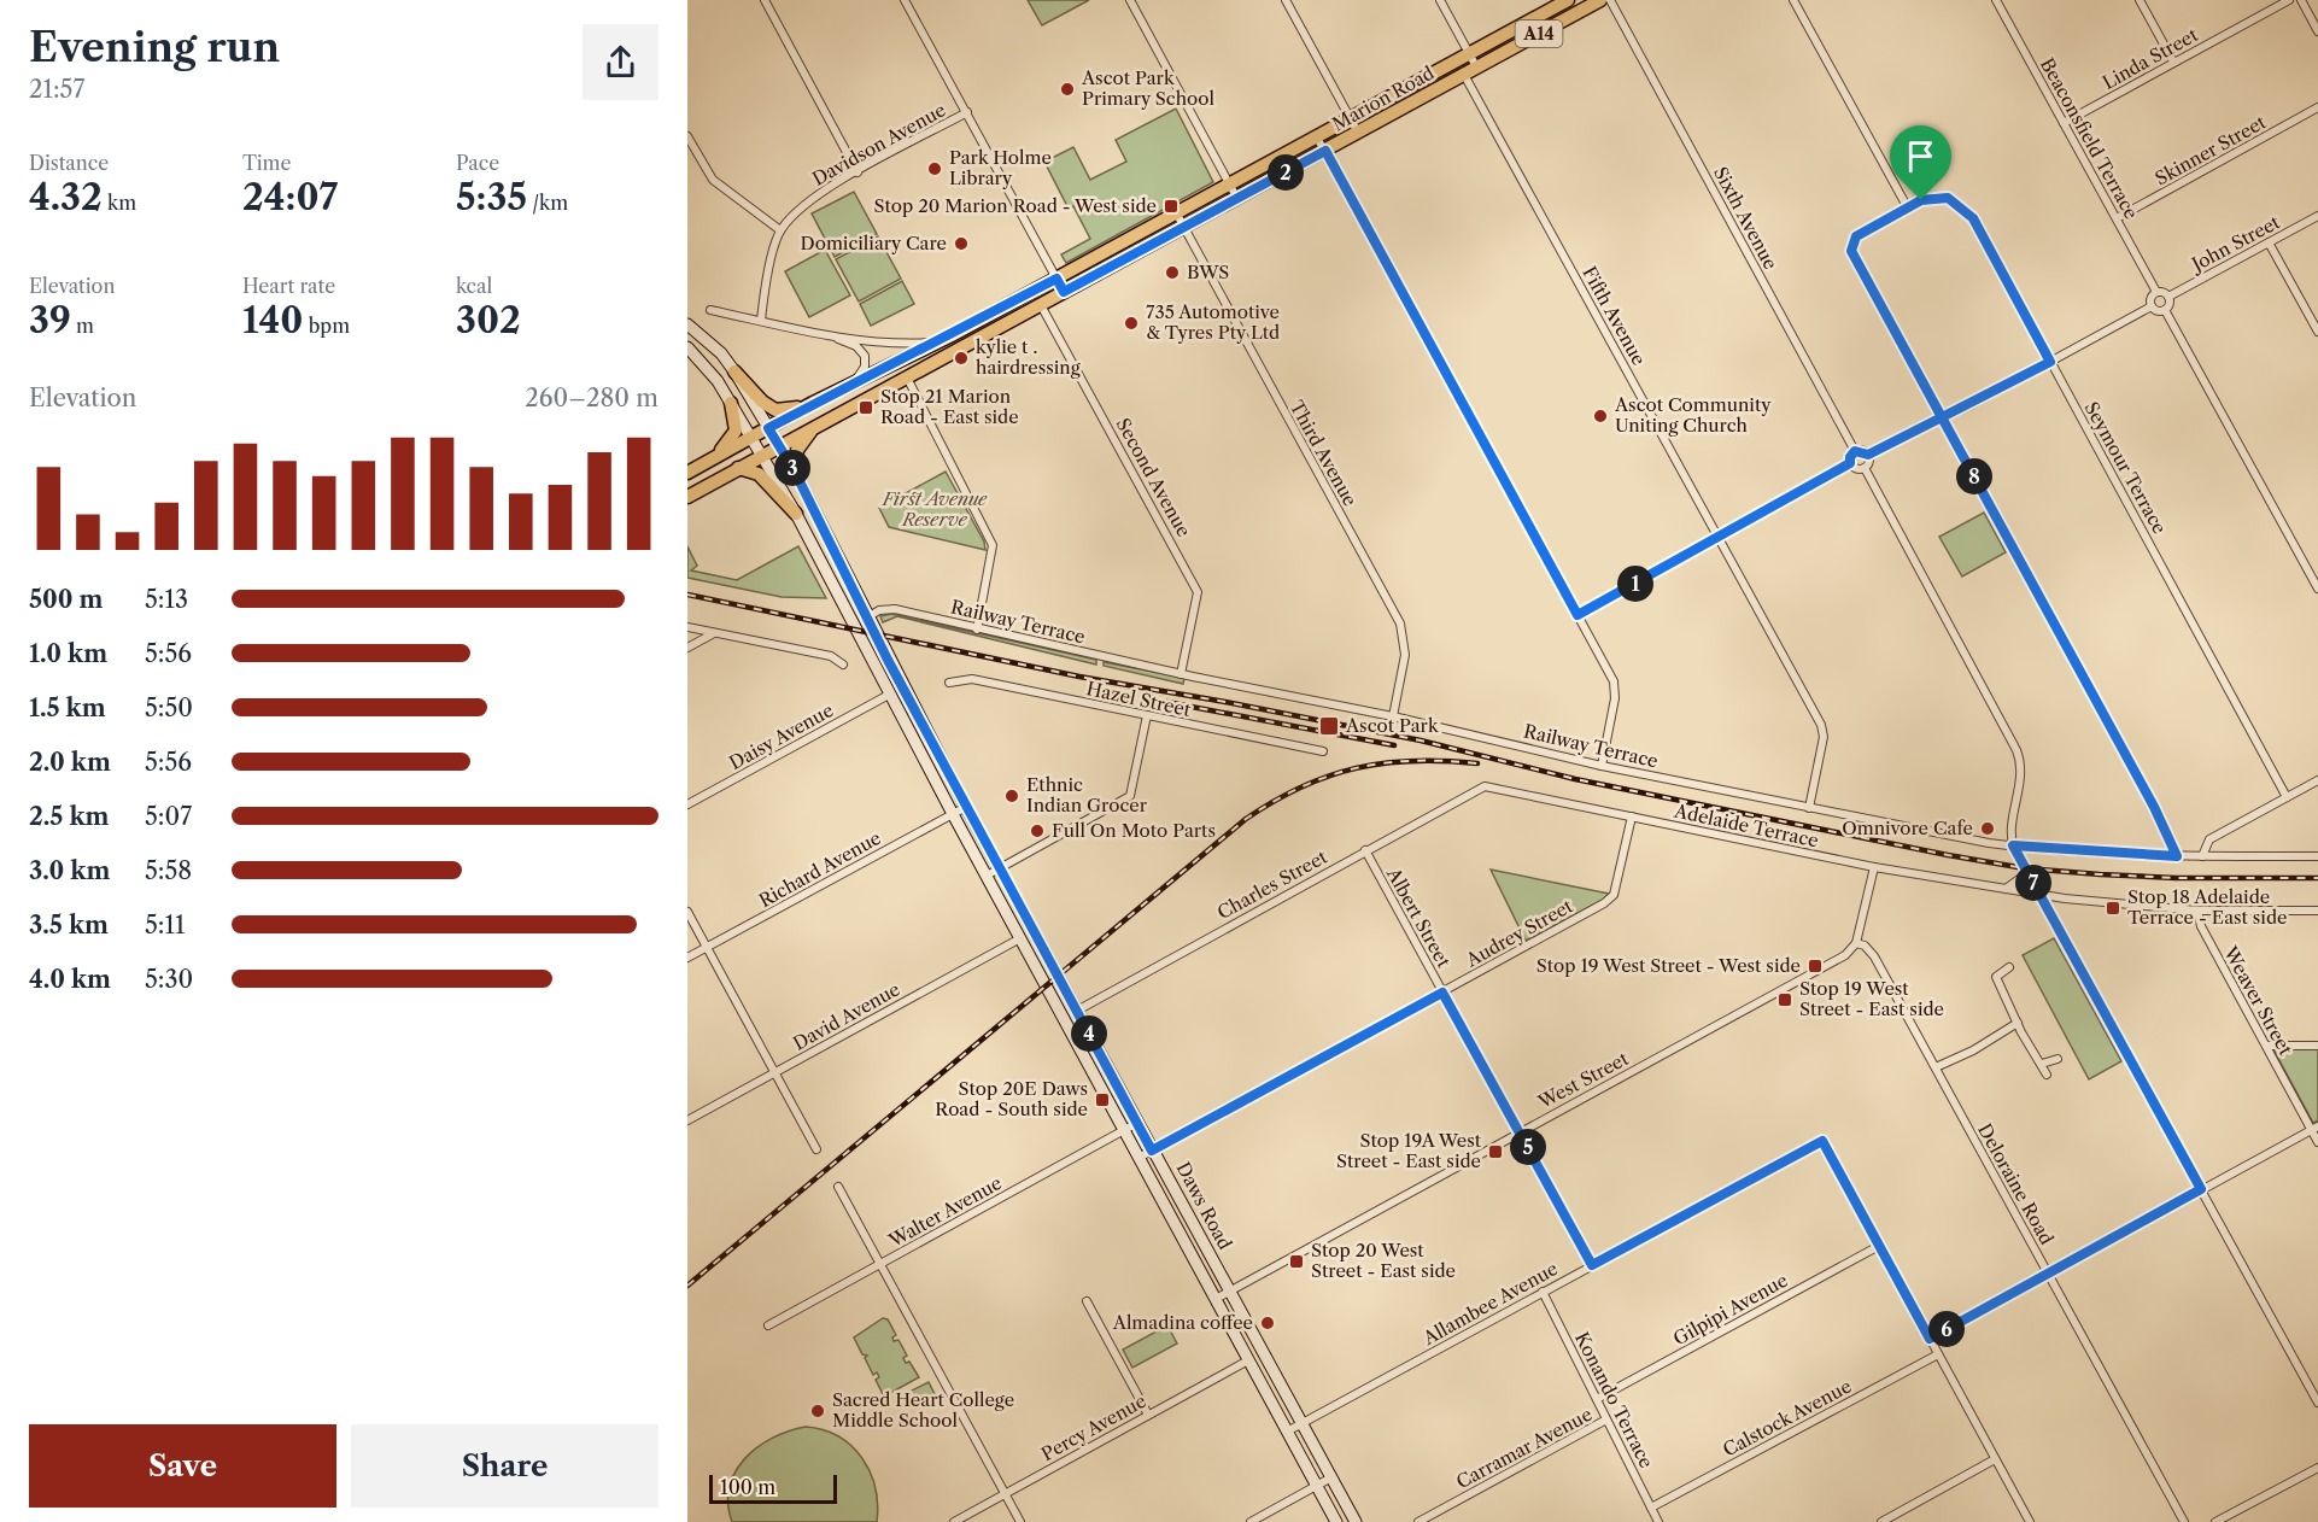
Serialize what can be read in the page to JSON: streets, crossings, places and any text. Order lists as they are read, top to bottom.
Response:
{
  "streets": {
    "main road": ["A14", "Marion Road", "Daws Road"],
    "street": [
      "Linda Street",
      "Beaconsfield Terrace",
      "Davidson Avenue",
      "Skinner Street",
      "Sixth Avenue",
      "John Street",
      "Fifth Avenue",
      "Third Avenue",
      "Seymour Terrace",
      "Second Avenue",
      "Railway Terrace",
      "Hazel Street",
      "Daisy Avenue",
      "Adelaide Terrace",
      "Richard Avenue",
      "Charles Street",
      "Albert Street",
      "Audrey Street",
      "Weaver Street",
      "David Avenue",
      "West Street",
      "Deloraine Road",
      "Walter Avenue",
      "Allambee Avenue",
      "Gilpipi Avenue",
      "Konando Terrace",
      "Calstock Avenue",
      "Percy Avenue",
      "Carramar Avenue"
    ]
  },
  "crossings": [
    ["Linda Street", "Beaconsfield Terrace"],
    ["Marion Road", "Fifth Avenue"],
    ["Marion Road", "Third Avenue"],
    ["Marion Road", "Second Avenue"],
    ["Marion Road", "Daws Road"],
    ["Beaconsfield Terrace", "Skinner Street"],
    ["Beaconsfield Terrace", "John Street"],
    ["Fifth Avenue", "Railway Terrace"],
    ["Third Avenue", "Railway Terrace"],
    ["Seymour Terrace", "Railway Terrace"],
    ["Second Avenue", "Railway Terrace"],
    ["Railway Terrace", "Daws Road"],
    ["Daisy Avenue", "Daws Road"],
    ["Adelaide Terrace", "Charles Street"],
    ["Adelaide Terrace", "Audrey Street"],
    ["Adelaide Terrace", "Weaver Street"],
    ["Richard Avenue", "Daws Road"],
    ["Charles Street", "Albert Street"],
    ["Charles Street", "Daws Road"],
    ["Albert Street", "Audrey Street"],
    ["Albert Street", "West Street"],
    ["Albert Street", "Allambee Avenue"],
    ["Audrey Street", "Daws Road"],
    ["David Avenue", "Daws Road"],
    ["West Street", "Deloraine Road"],
    ["West Street", "Daws Road"],
    ["Daws Road", "Walter Avenue"],
    ["Daws Road", "Allambee Avenue"],
    ["Daws Road", "Percy Avenue"],
    ["Allambee Avenue", "Gilpipi Avenue"],
    ["Allambee Avenue", "Konando Terrace"],
    ["Gilpipi Avenue", "Konando Terrace"],
    ["Konando Terrace", "Calstock Avenue"],
    ["Konando Terrace", "Carramar Avenue"]
  ],
  "parks": ["First Avenue Reserve"],
  "places": {
    "other": [
      "Ascot Park Primary School",
      "Park Holme Library",
      "Domiciliary Care",
      "BWS",
      "735 Automotive & Tyres Pty Ltd",
      "kylie t . hairdressing",
      "Ascot Community Uniting Church",
      "Ethnic Indian Grocer",
      "Omnivore Cafe",
      "Full On Moto Parts",
      "Almadina coffee",
      "Sacred Heart College Middle School"
    ],
    "transit": [
      "Stop 20 Marion Road - West side",
      "Stop 21 Marion Road - East side",
      "Ascot Park",
      "Stop 18 Adelaide Terrace - East side",
      "Stop 19 West Street - West side",
      "Stop 19 West Street - East side",
      "Stop 20E Daws Road - South side",
      "Stop 19A West Street - East side",
      "Stop 20 West Street - East side"
    ]
  },
  "scale_bar": "100 m",
  "page": {
    "heading": ["Evening run", "21:57"],
    "stats": [
      ["Distance", "4.32 km"],
      ["Time", "24:07"],
      ["Pace", "5:35 /km"],
      ["Elevation", "39 m"],
      ["Heart rate", "140 bpm"],
      ["kcal", "302"]
    ],
    "pins": [
      "2",
      "3",
      "8",
      "1",
      "7",
      "4",
      "5",
      "6"
    ],
    "chart": ["Elevation", "260–280 m"],
    "list": [
      {
        "name": "500 m",
        "note": "5:13"
      },
      {
        "name": "1.0 km",
        "note": "5:56"
      },
      {
        "name": "1.5 km",
        "note": "5:50"
      },
      {
        "name": "2.0 km",
        "note": "5:56"
      },
      {
        "name": "2.5 km",
        "note": "5:07"
      },
      {
        "name": "3.0 km",
        "note": "5:58"
      },
      {
        "name": "3.5 km",
        "note": "5:11"
      },
      {
        "name": "4.0 km",
        "note": "5:30"
      }
    ],
    "buttons": ["Save", "Share"],
    "scale": "100 m"
  }
}
